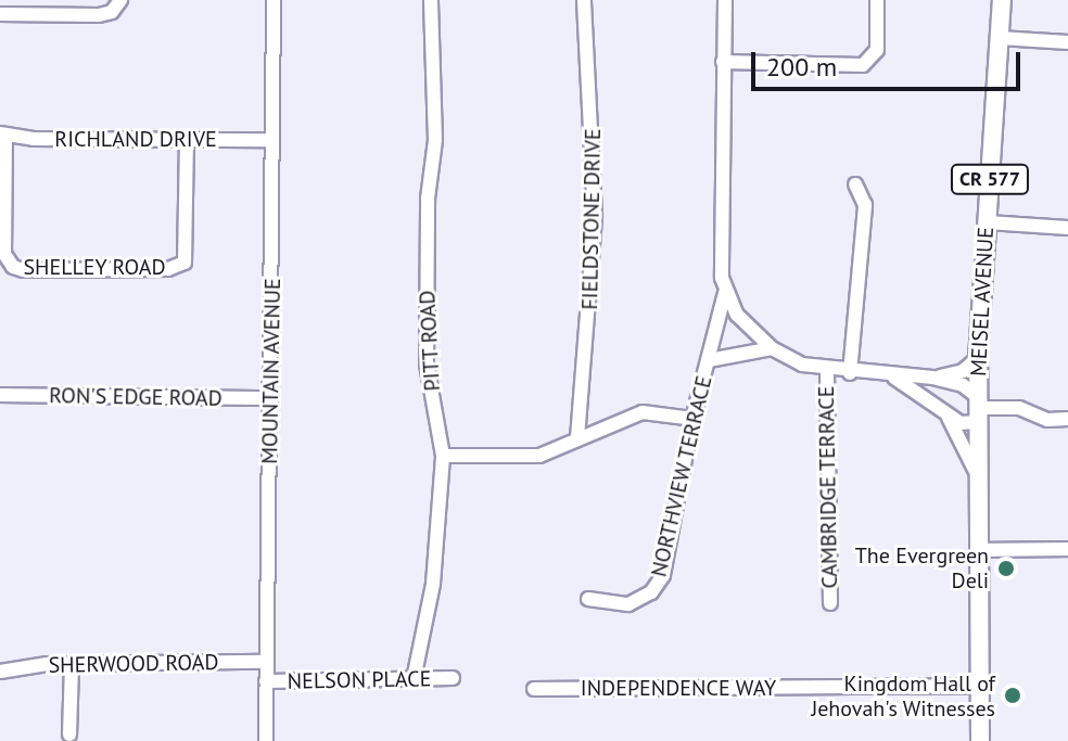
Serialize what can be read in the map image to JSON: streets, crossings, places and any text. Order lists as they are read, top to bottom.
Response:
{
  "streets": {
    "main road": ["CR 577", "MEISEL AVENUE"],
    "street": [
      "RICHLAND DRIVE",
      "FIELDSTONE DRIVE",
      "SHELLEY ROAD",
      "PITT ROAD",
      "MOUNTAIN AVENUE",
      "RON'S EDGE ROAD",
      "NORTHVIEW TERRACE",
      "CAMBRIDGE TERRACE",
      "SHERWOOD ROAD",
      "NELSON PLACE",
      "INDEPENDENCE WAY"
    ]
  },
  "crossings": [
    ["RICHLAND DRIVE", "SHELLEY ROAD"],
    ["RICHLAND DRIVE", "MOUNTAIN AVENUE"],
    ["CR 577", "MEISEL AVENUE"],
    ["CR 577", "INDEPENDENCE WAY"],
    ["PITT ROAD", "NELSON PLACE"],
    ["MOUNTAIN AVENUE", "RON'S EDGE ROAD"],
    ["MOUNTAIN AVENUE", "SHERWOOD ROAD"],
    ["MOUNTAIN AVENUE", "NELSON PLACE"]
  ],
  "places": ["The Evergreen Deli", "Kingdom Hall of Jehovah's Witnesses"],
  "scale_bar": "200 m"
}
